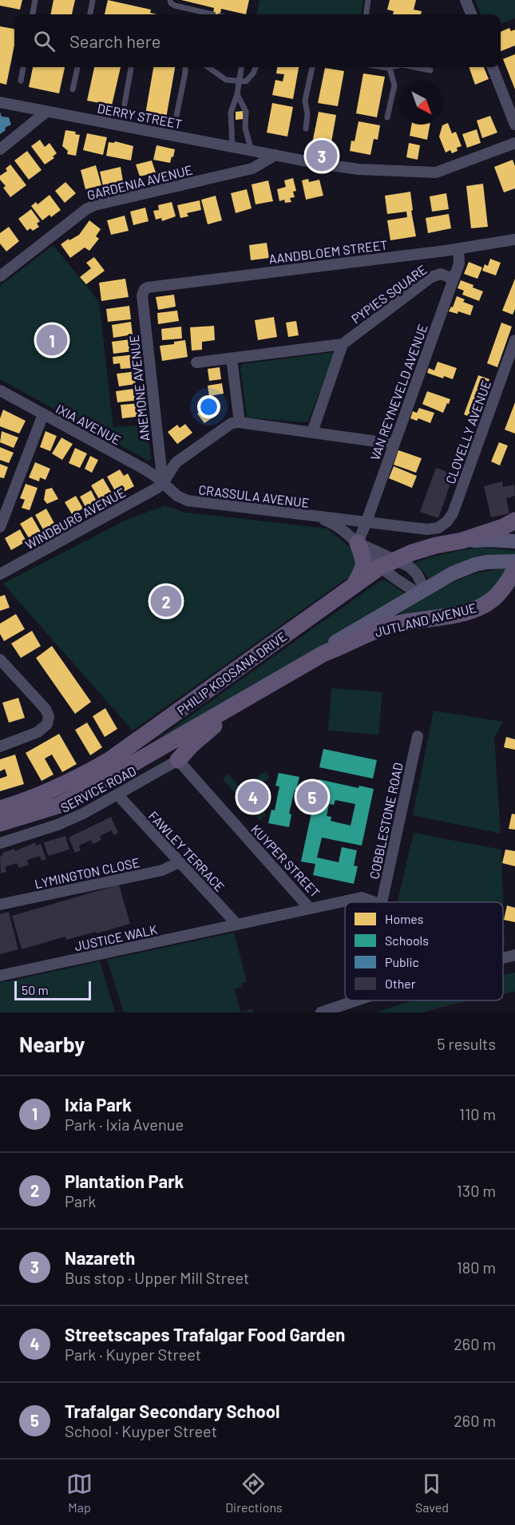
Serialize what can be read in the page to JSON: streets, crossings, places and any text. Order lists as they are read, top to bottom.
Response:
{
  "streets": {
    "main road": ["JUTLAND AVENUE", "PHILIP KGOSANA DRIVE"],
    "street": [
      "DERRY STREET",
      "GARDENIA AVENUE",
      "AANDBLOEM STREET",
      "PYPIES SQUARE",
      "ANEMONE AVENUE",
      "VAN REYNEVELD AVENUE",
      "IXIA AVENUE",
      "CLOVELLY AVENUE",
      "CRASSULA AVENUE",
      "WINDBURG AVENUE",
      "SERVICE ROAD",
      "COBBLESTONE ROAD",
      "FAWLEY TERRACE",
      "KUYPER STREET",
      "LYMINGTON CLOSE",
      "JUSTICE WALK"
    ]
  },
  "crossings": [
    ["DERRY STREET", "GARDENIA AVENUE"],
    ["AANDBLOEM STREET", "ANEMONE AVENUE"],
    ["AANDBLOEM STREET", "VAN REYNEVELD AVENUE"],
    ["PYPIES SQUARE", "VAN REYNEVELD AVENUE"],
    ["ANEMONE AVENUE", "IXIA AVENUE"],
    ["ANEMONE AVENUE", "CRASSULA AVENUE"],
    ["ANEMONE AVENUE", "WINDBURG AVENUE"],
    ["VAN REYNEVELD AVENUE", "CRASSULA AVENUE"],
    ["IXIA AVENUE", "CRASSULA AVENUE"],
    ["IXIA AVENUE", "WINDBURG AVENUE"],
    ["CLOVELLY AVENUE", "CRASSULA AVENUE"],
    ["CRASSULA AVENUE", "WINDBURG AVENUE"],
    ["CRASSULA AVENUE", "PHILIP KGOSANA DRIVE"],
    ["JUTLAND AVENUE", "PHILIP KGOSANA DRIVE"],
    ["SERVICE ROAD", "FAWLEY TERRACE"],
    ["SERVICE ROAD", "KUYPER STREET"],
    ["FAWLEY TERRACE", "LYMINGTON CLOSE"],
    ["FAWLEY TERRACE", "JUSTICE WALK"],
    ["KUYPER STREET", "JUSTICE WALK"]
  ],
  "legend": [
    "Homes",
    "Schools",
    "Public",
    "Other"
  ],
  "scale_bar": "50 m",
  "north": "bottom right",
  "page": {
    "search": "Search here",
    "pins": [
      "3",
      "1",
      "2",
      "4",
      "5"
    ],
    "scale": "50 m",
    "heading": ["Nearby", "5 results"],
    "list": [
      {
        "mark": "1",
        "name": "Ixia Park",
        "note": "Park · Ixia Avenue",
        "value": "110 m"
      },
      {
        "mark": "2",
        "name": "Plantation Park",
        "note": "Park",
        "value": "130 m"
      },
      {
        "mark": "3",
        "name": "Nazareth",
        "note": "Bus stop · Upper Mill Street",
        "value": "180 m"
      },
      {
        "mark": "4",
        "name": "Streetscapes Trafalgar Food Garden",
        "note": "Park · Kuyper Street",
        "value": "260 m"
      },
      {
        "mark": "5",
        "name": "Trafalgar Secondary School",
        "note": "School · Kuyper Street",
        "value": "260 m"
      }
    ],
    "nav": ["Map", "Directions", "Saved"]
  }
}
